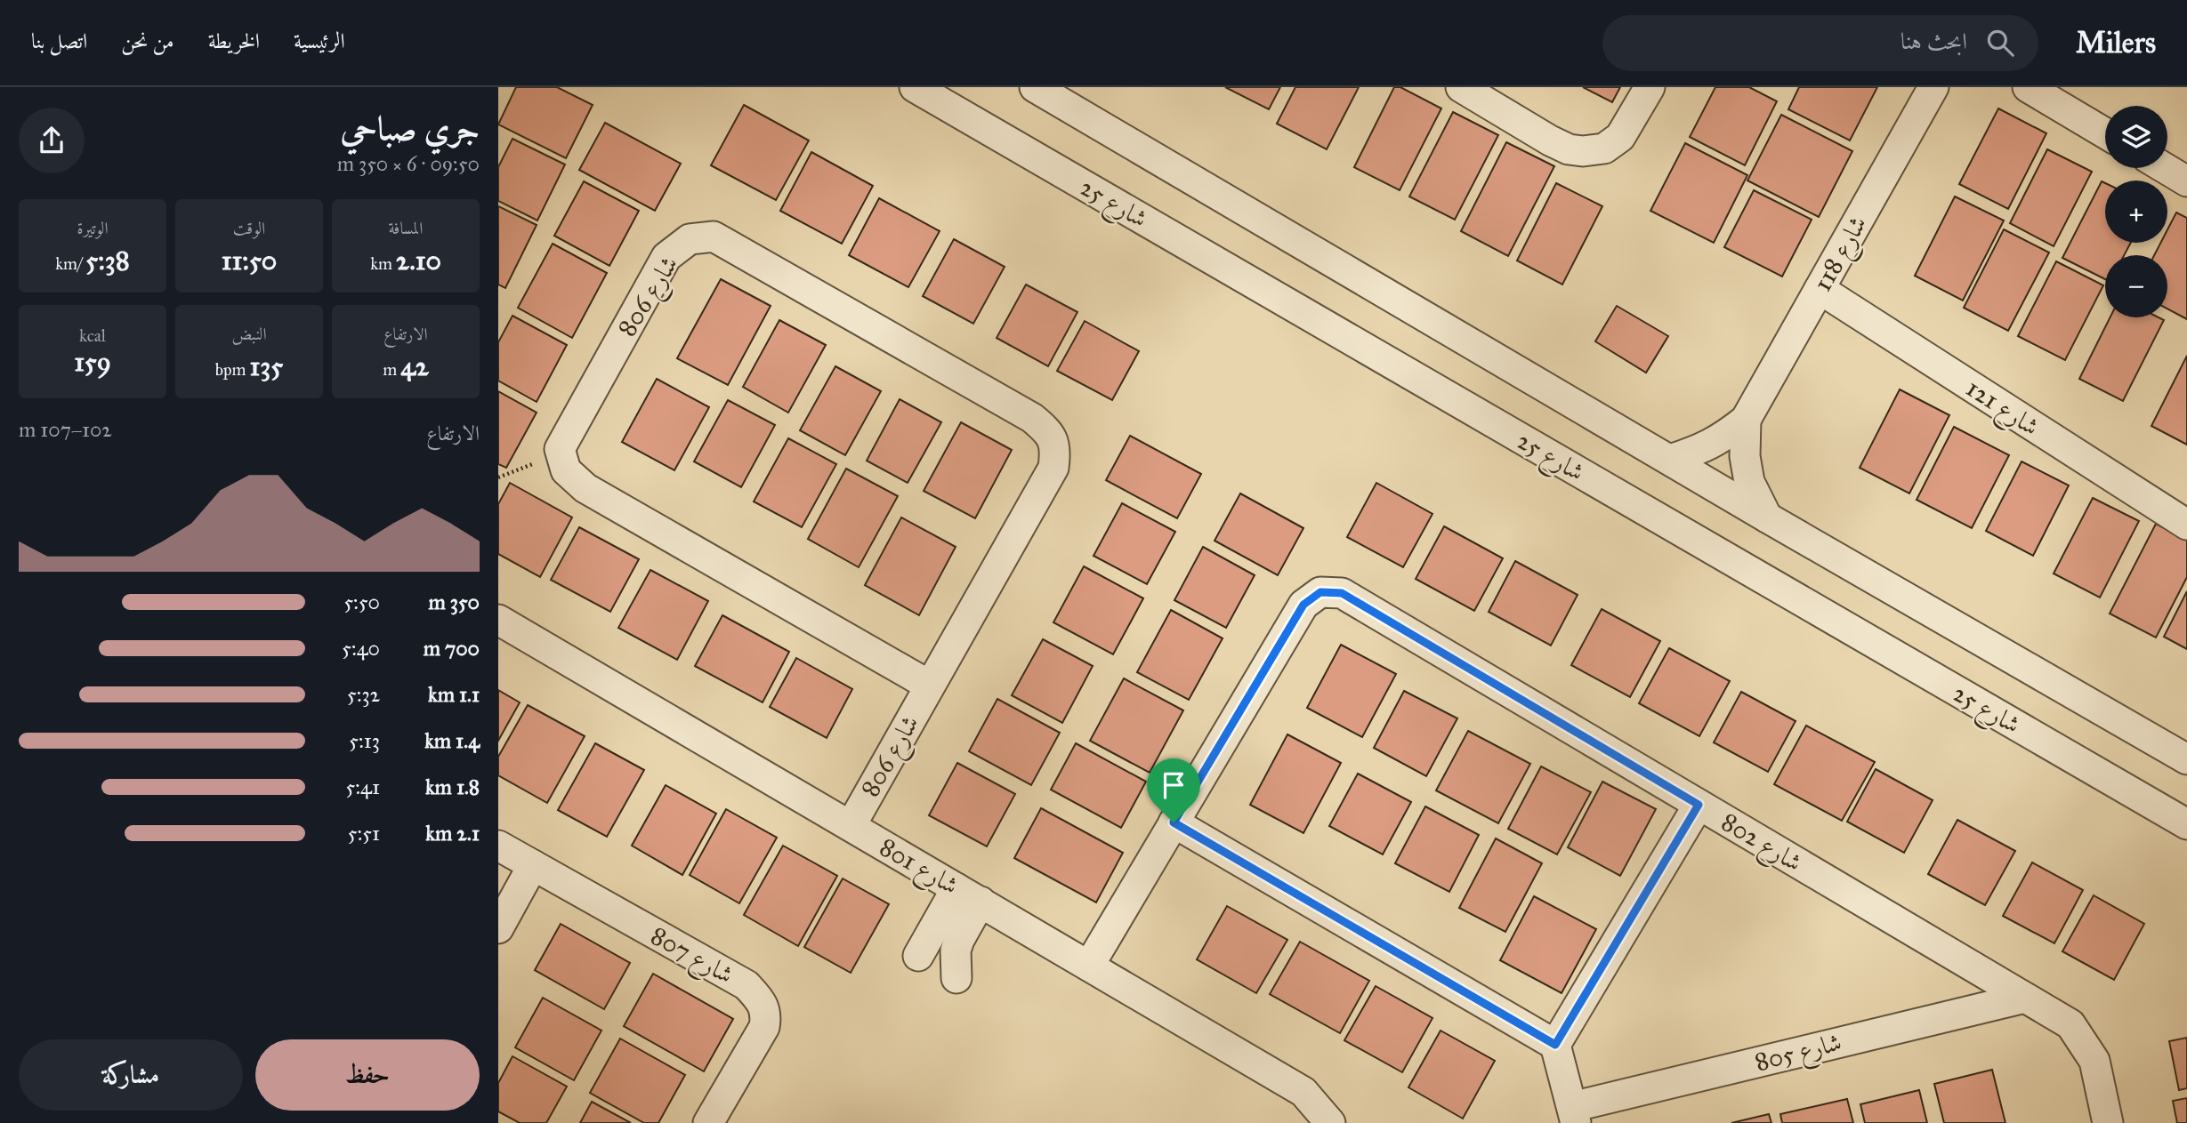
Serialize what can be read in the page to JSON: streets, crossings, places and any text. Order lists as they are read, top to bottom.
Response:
{
  "streets": {
    "street": [
      "شارع 25",
      "شارع 118",
      "شارع 806",
      "شارع 121",
      "شارع 802",
      "شارع 801",
      "شارع 807",
      "شارع 805"
    ]
  },
  "crossings": [
    ["شارع 118", "شارع 121"],
    ["شارع 806", "شارع 801"],
    ["شارع 802", "شارع 801"],
    ["شارع 802", "شارع 805"]
  ],
  "page": {
    "header": "Milers",
    "search": "ابحث هنا",
    "nav": [
      "الرئيسية",
      "الخريطة",
      "من نحن",
      "اتصل بنا"
    ],
    "heading": ["جري صباحي", "09:50 · 6 × 350 m"],
    "map_buttons": ["+", "−"],
    "stats": [
      ["المسافة", "2.10 km"],
      ["الوقت", "11:50"],
      ["الوتيرة", "5:38 /km"],
      ["الارتفاع", "42 m"],
      ["النبض", "135 bpm"],
      ["kcal", "159"]
    ],
    "chart": ["الارتفاع", "102–107 m"],
    "list": [
      {
        "name": "350 m",
        "note": "5:50"
      },
      {
        "name": "700 m",
        "note": "5:40"
      },
      {
        "name": "1.1 km",
        "note": "5:32"
      },
      {
        "name": "1.4 km",
        "note": "5:13"
      },
      {
        "name": "1.8 km",
        "note": "5:41"
      },
      {
        "name": "2.1 km",
        "note": "5:51"
      }
    ],
    "buttons": ["حفظ", "مشاركة"]
  }
}
